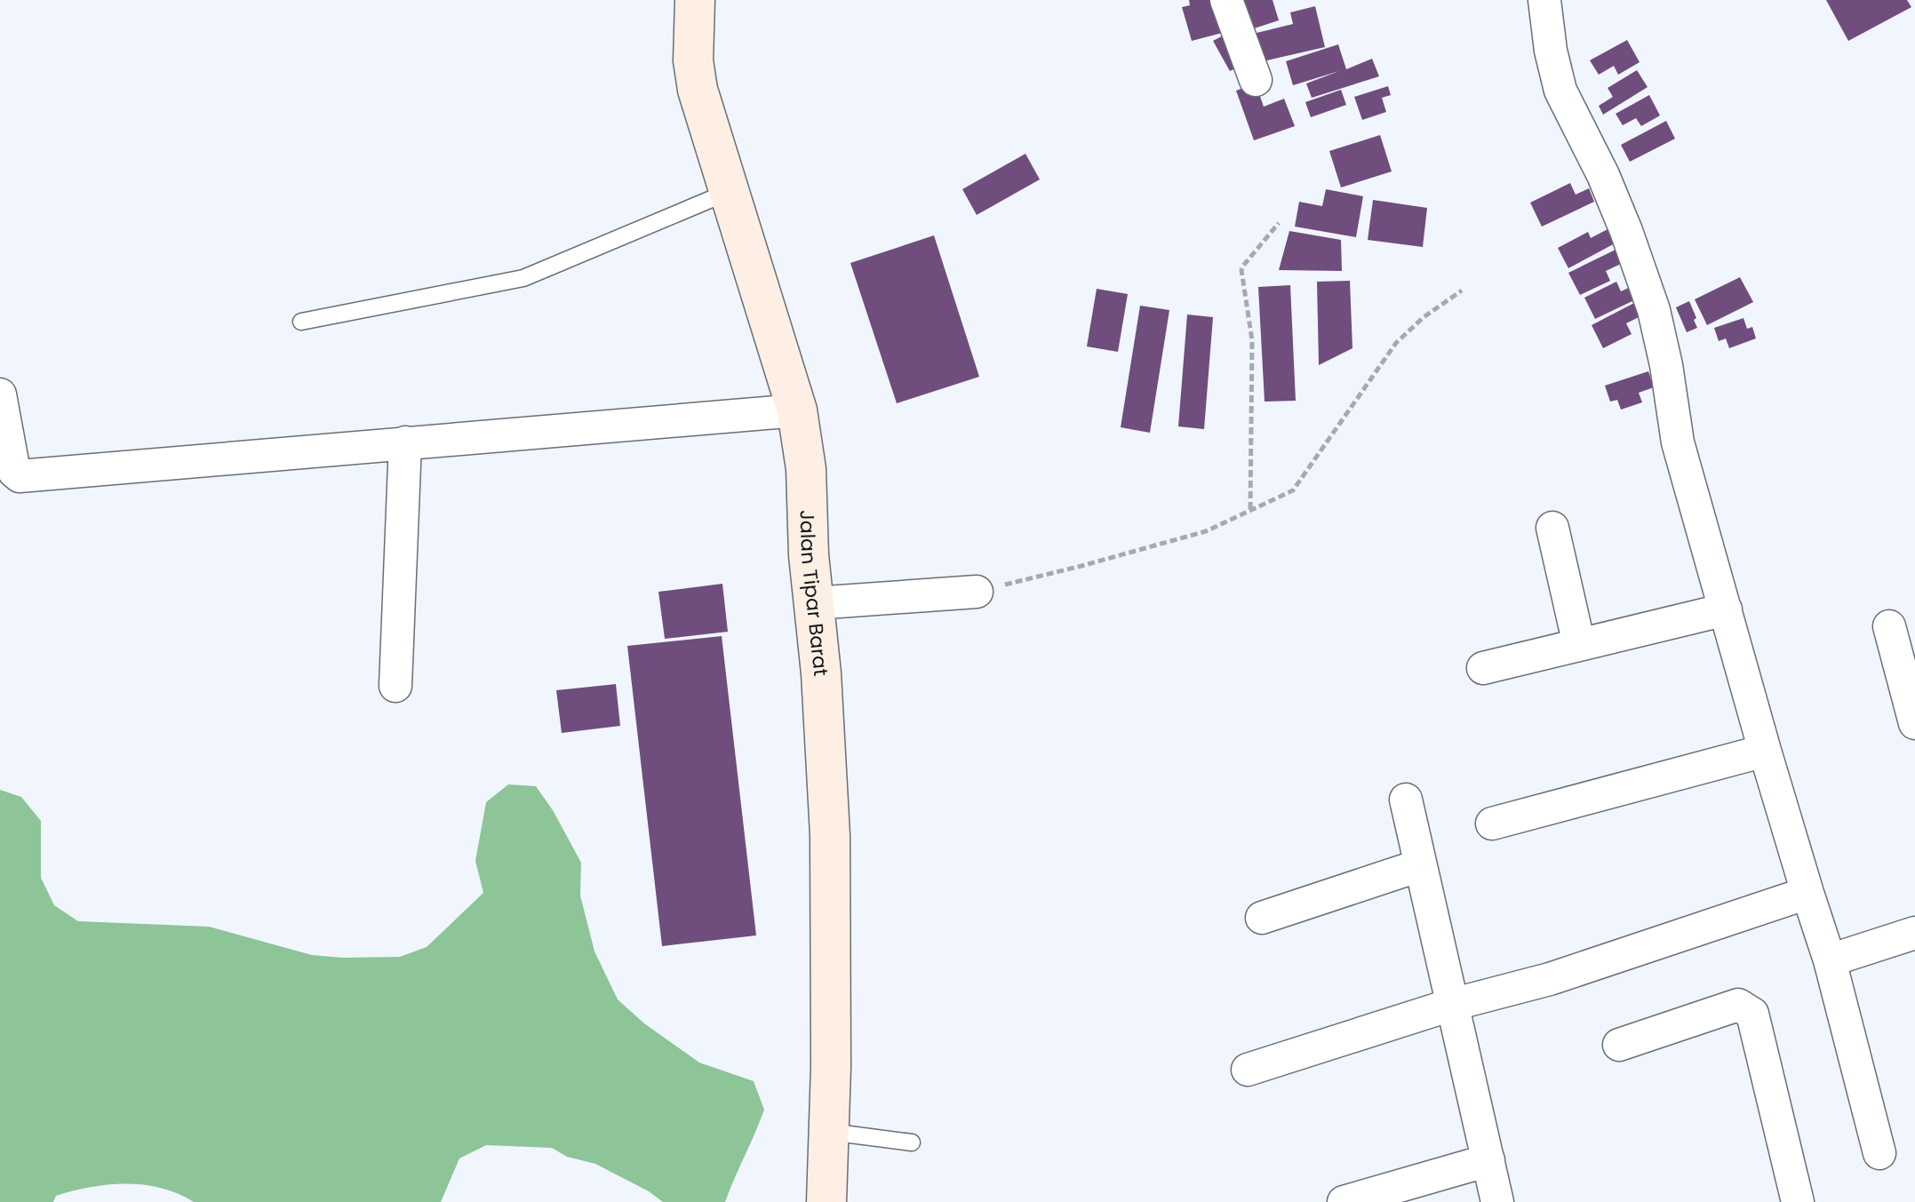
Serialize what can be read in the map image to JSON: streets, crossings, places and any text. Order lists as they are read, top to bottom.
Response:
{
  "streets": {
    "street": ["Jalan Tipar Barat"]
  }
}
